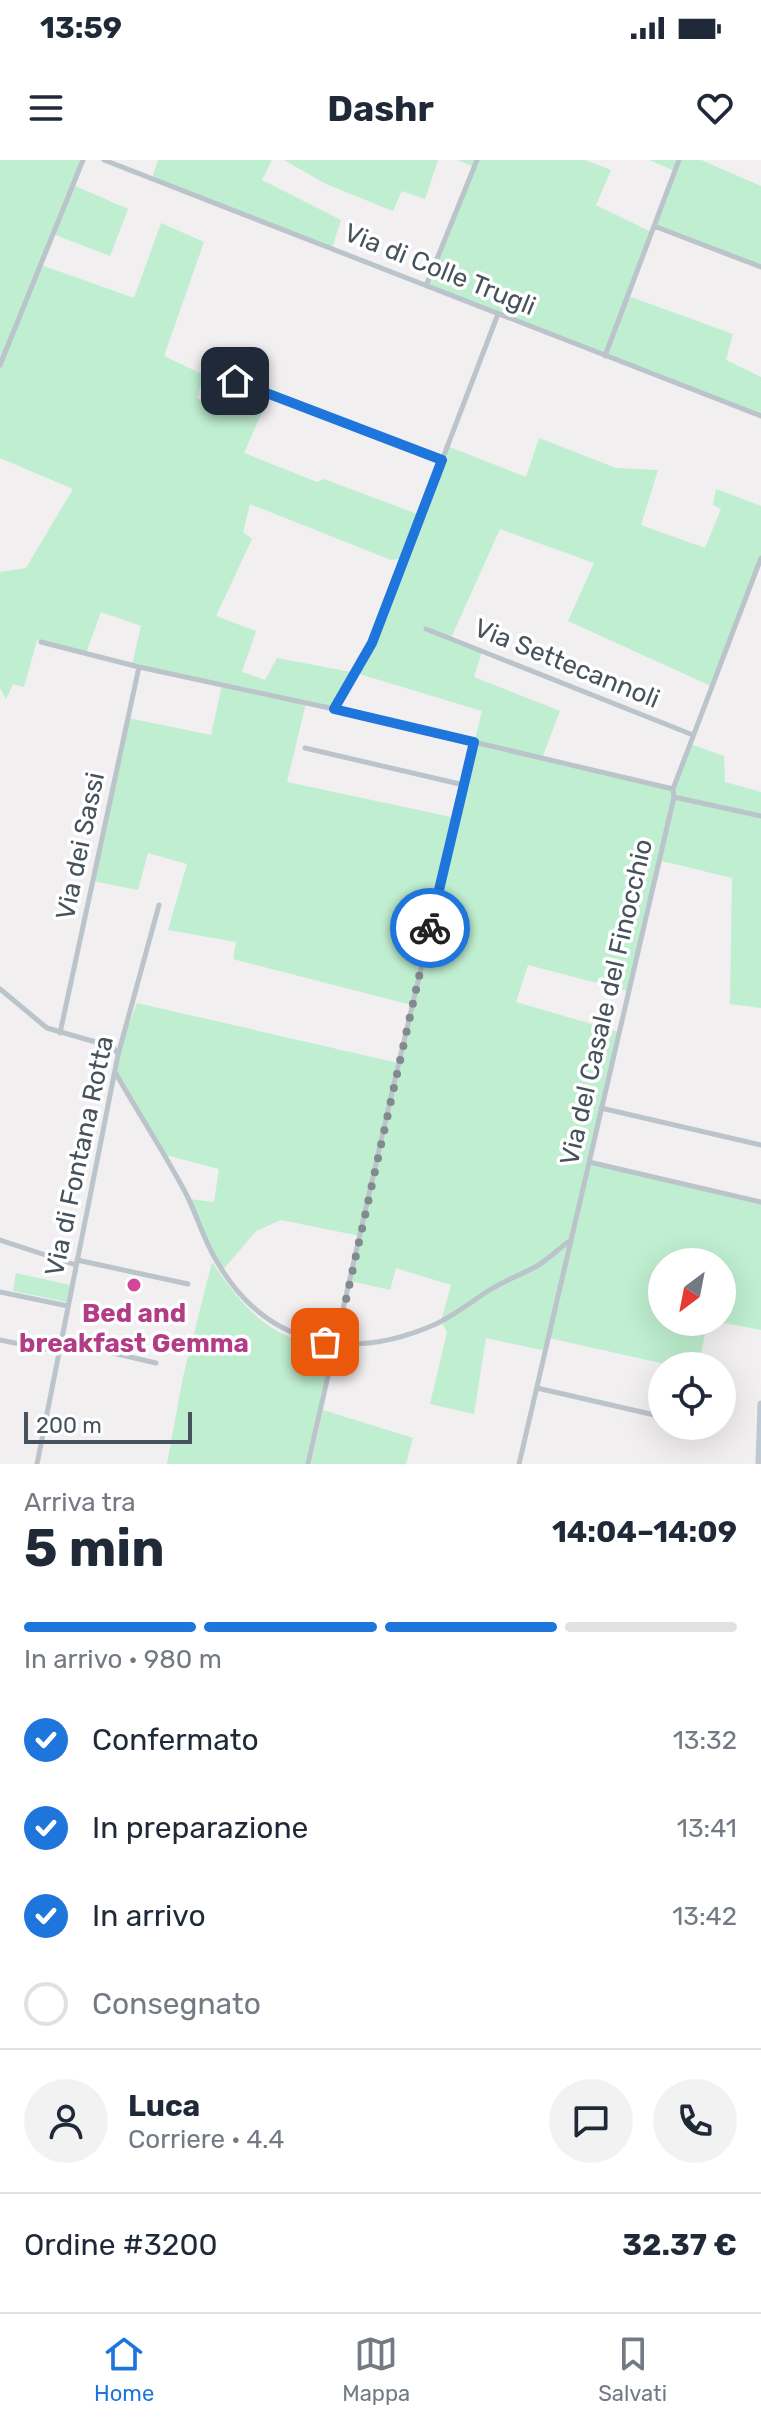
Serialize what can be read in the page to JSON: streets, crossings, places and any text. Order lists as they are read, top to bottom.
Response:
{
  "streets": {
    "street": [
      "Via di Colle Trugli",
      "Via Settecannoli",
      "Via dei Sassi",
      "Via del Casale del Finocchio",
      "Via di Fontana Rotta"
    ]
  },
  "crossings": [
    ["Via Settecannoli", "Via del Casale del Finocchio"]
  ],
  "places": ["Bed and breakfast Gemma"],
  "scale_bar": "200 m",
  "north": "bottom left",
  "page": {
    "status": "13:59",
    "header": "Dashr",
    "scale": "200 m",
    "heading": ["5 min", "Arriva tra", "14:04–14:09"],
    "panel": [
      "Luca",
      "Corriere · 4.4",
      "Ordine #3200",
      "32.37 €"
    ],
    "bar": "In arrivo · 980 m",
    "list": [
      ["Confermato", "13:32"],
      ["In preparazione", "13:41"],
      ["In arrivo", "13:42"],
      "Consegnato"
    ],
    "tabs": ["Home", "Mappa", "Salvati"]
  }
}
